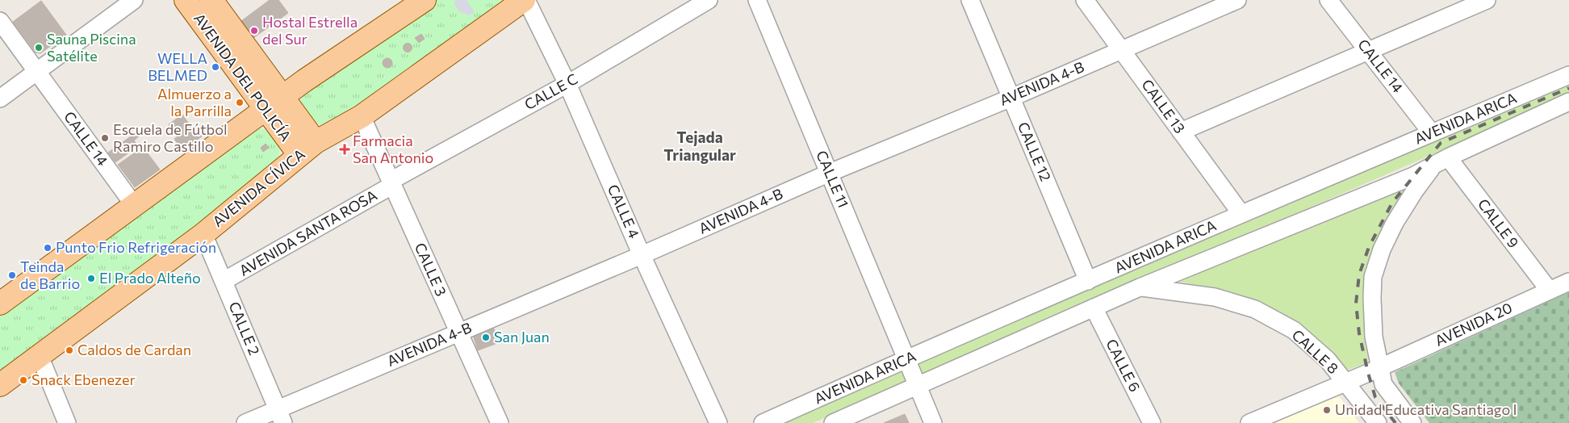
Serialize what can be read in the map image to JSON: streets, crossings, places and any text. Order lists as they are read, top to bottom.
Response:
{
  "streets": {
    "main road": ["AVENIDA DEL POLICÍA", "AVENIDA CÍVICA"],
    "street": [
      "CALLE 14",
      "AVENIDA 4-B",
      "CALLE C",
      "CALLE 13",
      "AVENIDA ARICA",
      "CALLE 12",
      "CALLE 11",
      "CALLE 4",
      "CALLE 9",
      "AVENIDA SANTA ROSA",
      "CALLE 3",
      "AVENIDA 20",
      "CALLE 2",
      "CALLE 8",
      "CALLE 6"
    ]
  },
  "crossings": [
    ["CALLE 14", "AVENIDA ARICA"],
    ["AVENIDA DEL POLICÍA", "AVENIDA CÍVICA"],
    ["AVENIDA 4-B", "CALLE 13"],
    ["AVENIDA 4-B", "CALLE 12"],
    ["AVENIDA 4-B", "CALLE 11"],
    ["AVENIDA 4-B", "CALLE 4"],
    ["AVENIDA 4-B", "CALLE 3"],
    ["AVENIDA 4-B", "CALLE 2"],
    ["CALLE C", "CALLE 4"],
    ["CALLE C", "AVENIDA SANTA ROSA"],
    ["CALLE C", "CALLE 3"],
    ["CALLE 13", "AVENIDA ARICA"],
    ["AVENIDA ARICA", "CALLE 12"],
    ["AVENIDA ARICA", "CALLE 11"],
    ["AVENIDA ARICA", "CALLE 9"],
    ["AVENIDA ARICA", "CALLE 8"],
    ["AVENIDA ARICA", "CALLE 6"],
    ["AVENIDA CÍVICA", "CALLE 4"],
    ["AVENIDA CÍVICA", "CALLE 3"],
    ["AVENIDA CÍVICA", "CALLE 2"],
    ["CALLE 9", "AVENIDA 20"],
    ["AVENIDA SANTA ROSA", "CALLE 3"],
    ["AVENIDA SANTA ROSA", "CALLE 2"],
    ["AVENIDA 20", "CALLE 8"]
  ],
  "districts": ["Tejada Triangular"],
  "places": {
    "other": [
      "Hostal Estrella del Sur",
      "Sauna Piscina Satélite",
      "WELLA BELMED",
      "Almuerzo a la Parrilla",
      "Escuela de Fútbol Ramiro Castillo",
      "Punto Frio Refrigeración",
      "Teinda de Barrio",
      "El Prado Alteño",
      "San Juan",
      "Caldos de Cardan",
      "Snack Ebenezer",
      "Unidad Educativa Santiago I"
    ],
    "health": ["Farmacia San Antonio"]
  }
}
